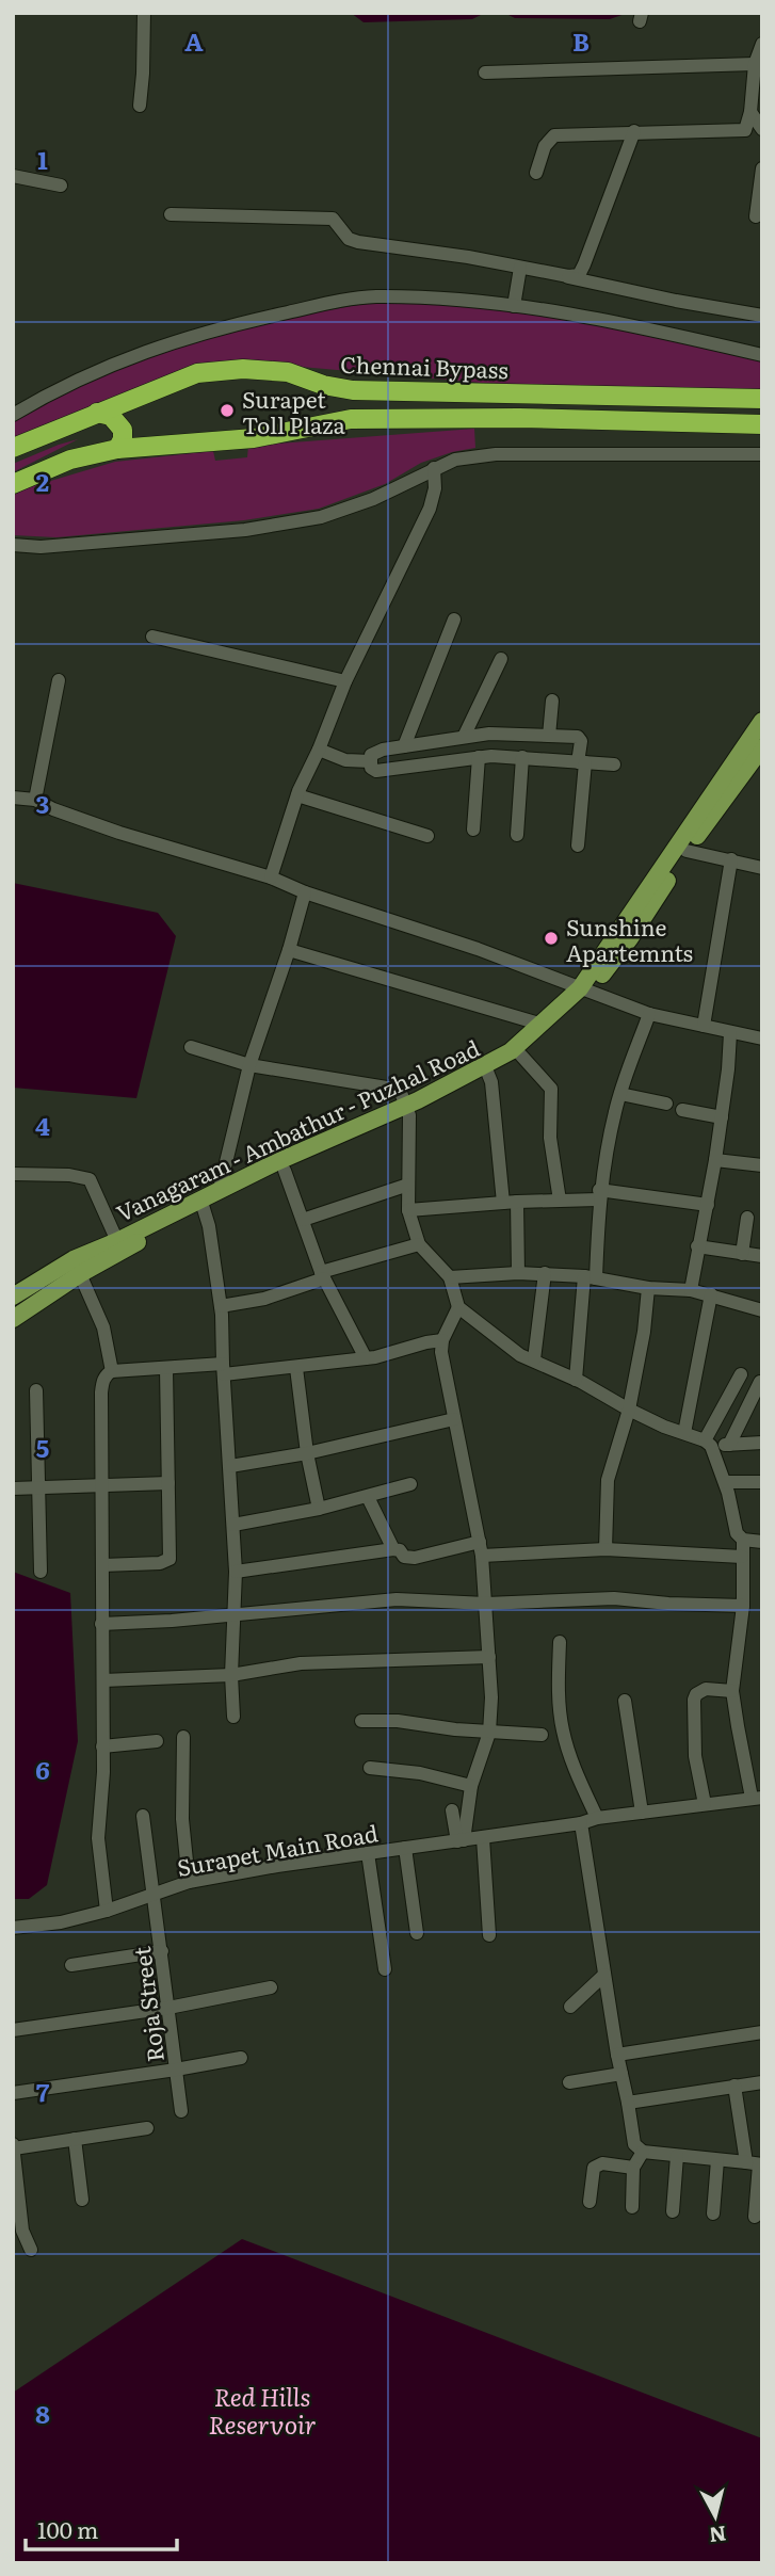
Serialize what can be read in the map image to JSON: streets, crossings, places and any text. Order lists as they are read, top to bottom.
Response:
{
  "streets": {
    "highway": ["Chennai Bypass"],
    "main road": ["Vanagaram - Ambathur - Puzhal Road"],
    "street": ["Surapet Main Road", "Roja Street"]
  },
  "crossings": [
    ["Surapet Main Road", "Roja Street"]
  ],
  "water": ["Red Hills Reservoir"],
  "places": ["Surapet Toll Plaza", "Sunshine Apartemnts"],
  "scale_bar": "100 m",
  "north": "bottom",
  "grid": {
    "columns": ["A", "B"],
    "rows": [
      "1",
      "2",
      "3",
      "4",
      "5",
      "6",
      "7",
      "8"
    ]
  }
}
